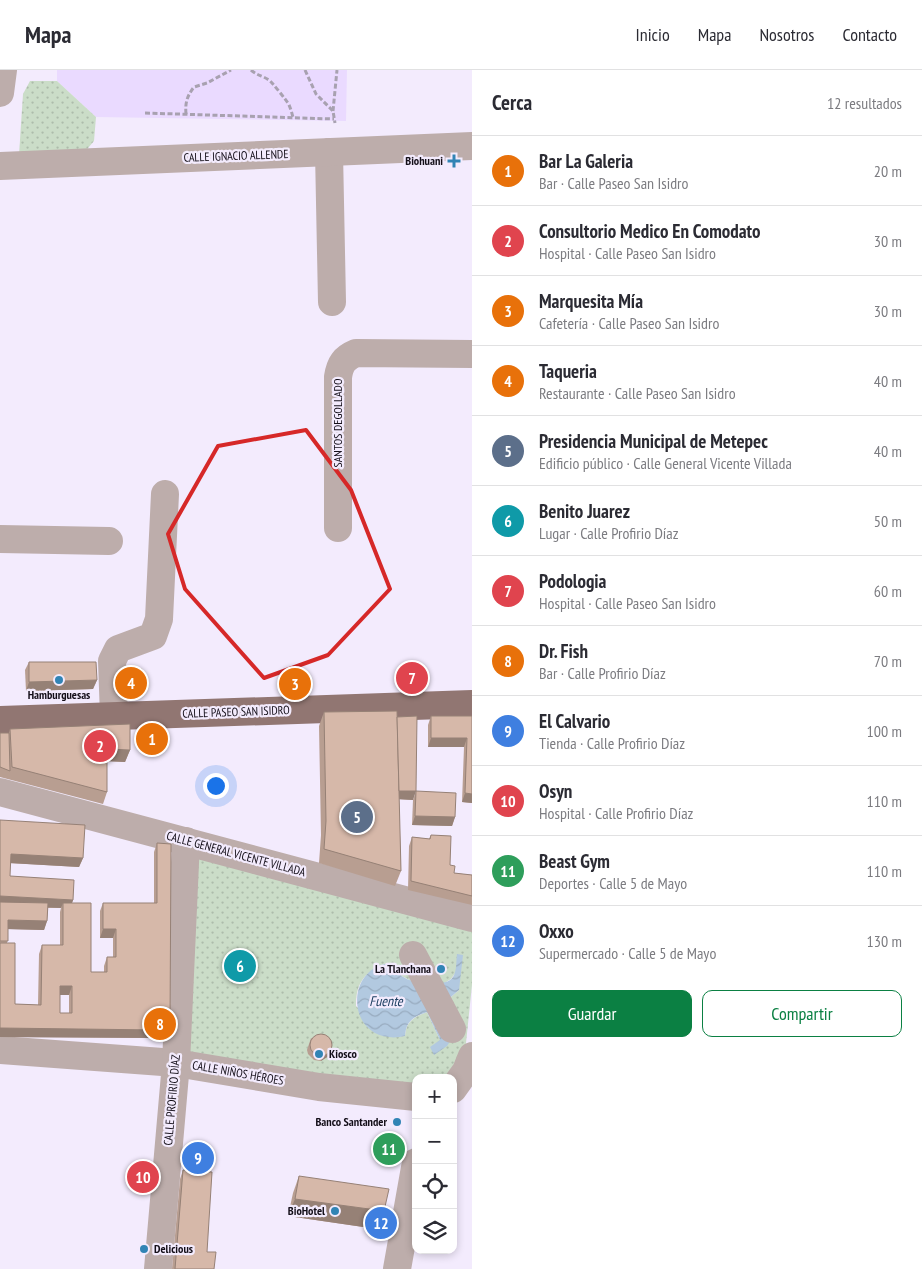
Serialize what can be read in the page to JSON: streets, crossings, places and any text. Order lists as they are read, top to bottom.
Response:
{
  "streets": {
    "main road": ["CALLE PASEO SAN ISIDRO"],
    "street": [
      "CALLE IGNACIO ALLENDE",
      "SANTOS DEGOLLADO",
      "CALLE GENERAL VICENTE VILLADA",
      "CALLE NIÑOS HÉROES",
      "CALLE PROFIRIO DÍAZ"
    ]
  },
  "crossings": [
    ["CALLE GENERAL VICENTE VILLADA", "CALLE PROFIRIO DÍAZ"],
    ["CALLE NIÑOS HÉROES", "CALLE PROFIRIO DÍAZ"]
  ],
  "water": ["Fuente"],
  "places": {
    "health": ["Biohuani"],
    "other": [
      "Hamburguesas",
      "La Tlanchana",
      "Kiosco",
      "Banco Santander",
      "BioHotel",
      "Delicious"
    ]
  },
  "page": {
    "header": "Mapa",
    "nav": [
      "Inicio",
      "Mapa",
      "Nosotros",
      "Contacto"
    ],
    "heading": ["Cerca", "12 resultados"],
    "list": [
      {
        "mark": "1",
        "name": "Bar La Galeria",
        "note": "Bar · Calle Paseo San Isidro",
        "value": "20 m"
      },
      {
        "mark": "2",
        "name": "Consultorio Medico En Comodato",
        "note": "Hospital · Calle Paseo San Isidro",
        "value": "30 m"
      },
      {
        "mark": "3",
        "name": "Marquesita Mía",
        "note": "Cafetería · Calle Paseo San Isidro",
        "value": "30 m"
      },
      {
        "mark": "4",
        "name": "Taqueria",
        "note": "Restaurante · Calle Paseo San Isidro",
        "value": "40 m"
      },
      {
        "mark": "5",
        "name": "Presidencia Municipal de Metepec",
        "note": "Edificio público · Calle General Vicente Villada",
        "value": "40 m"
      },
      {
        "mark": "6",
        "name": "Benito Juarez",
        "note": "Lugar · Calle Profirio Díaz",
        "value": "50 m"
      },
      {
        "mark": "7",
        "name": "Podologia",
        "note": "Hospital · Calle Paseo San Isidro",
        "value": "60 m"
      },
      {
        "mark": "8",
        "name": "Dr. Fish",
        "note": "Bar · Calle Profirio Díaz",
        "value": "70 m"
      },
      {
        "mark": "9",
        "name": "El Calvario",
        "note": "Tienda · Calle Profirio Díaz",
        "value": "100 m"
      },
      {
        "mark": "10",
        "name": "Osyn",
        "note": "Hospital · Calle Profirio Díaz",
        "value": "110 m"
      },
      {
        "mark": "11",
        "name": "Beast Gym",
        "note": "Deportes · Calle 5 de Mayo",
        "value": "110 m"
      },
      {
        "mark": "12",
        "name": "Oxxo",
        "note": "Supermercado · Calle 5 de Mayo",
        "value": "130 m"
      }
    ],
    "pins": [
      "7",
      "4",
      "3",
      "1",
      "2",
      "5",
      "6",
      "8",
      "11",
      "9",
      "10",
      "12"
    ],
    "buttons": ["Guardar", "Compartir"],
    "map_buttons": ["+", "−"]
  }
}
